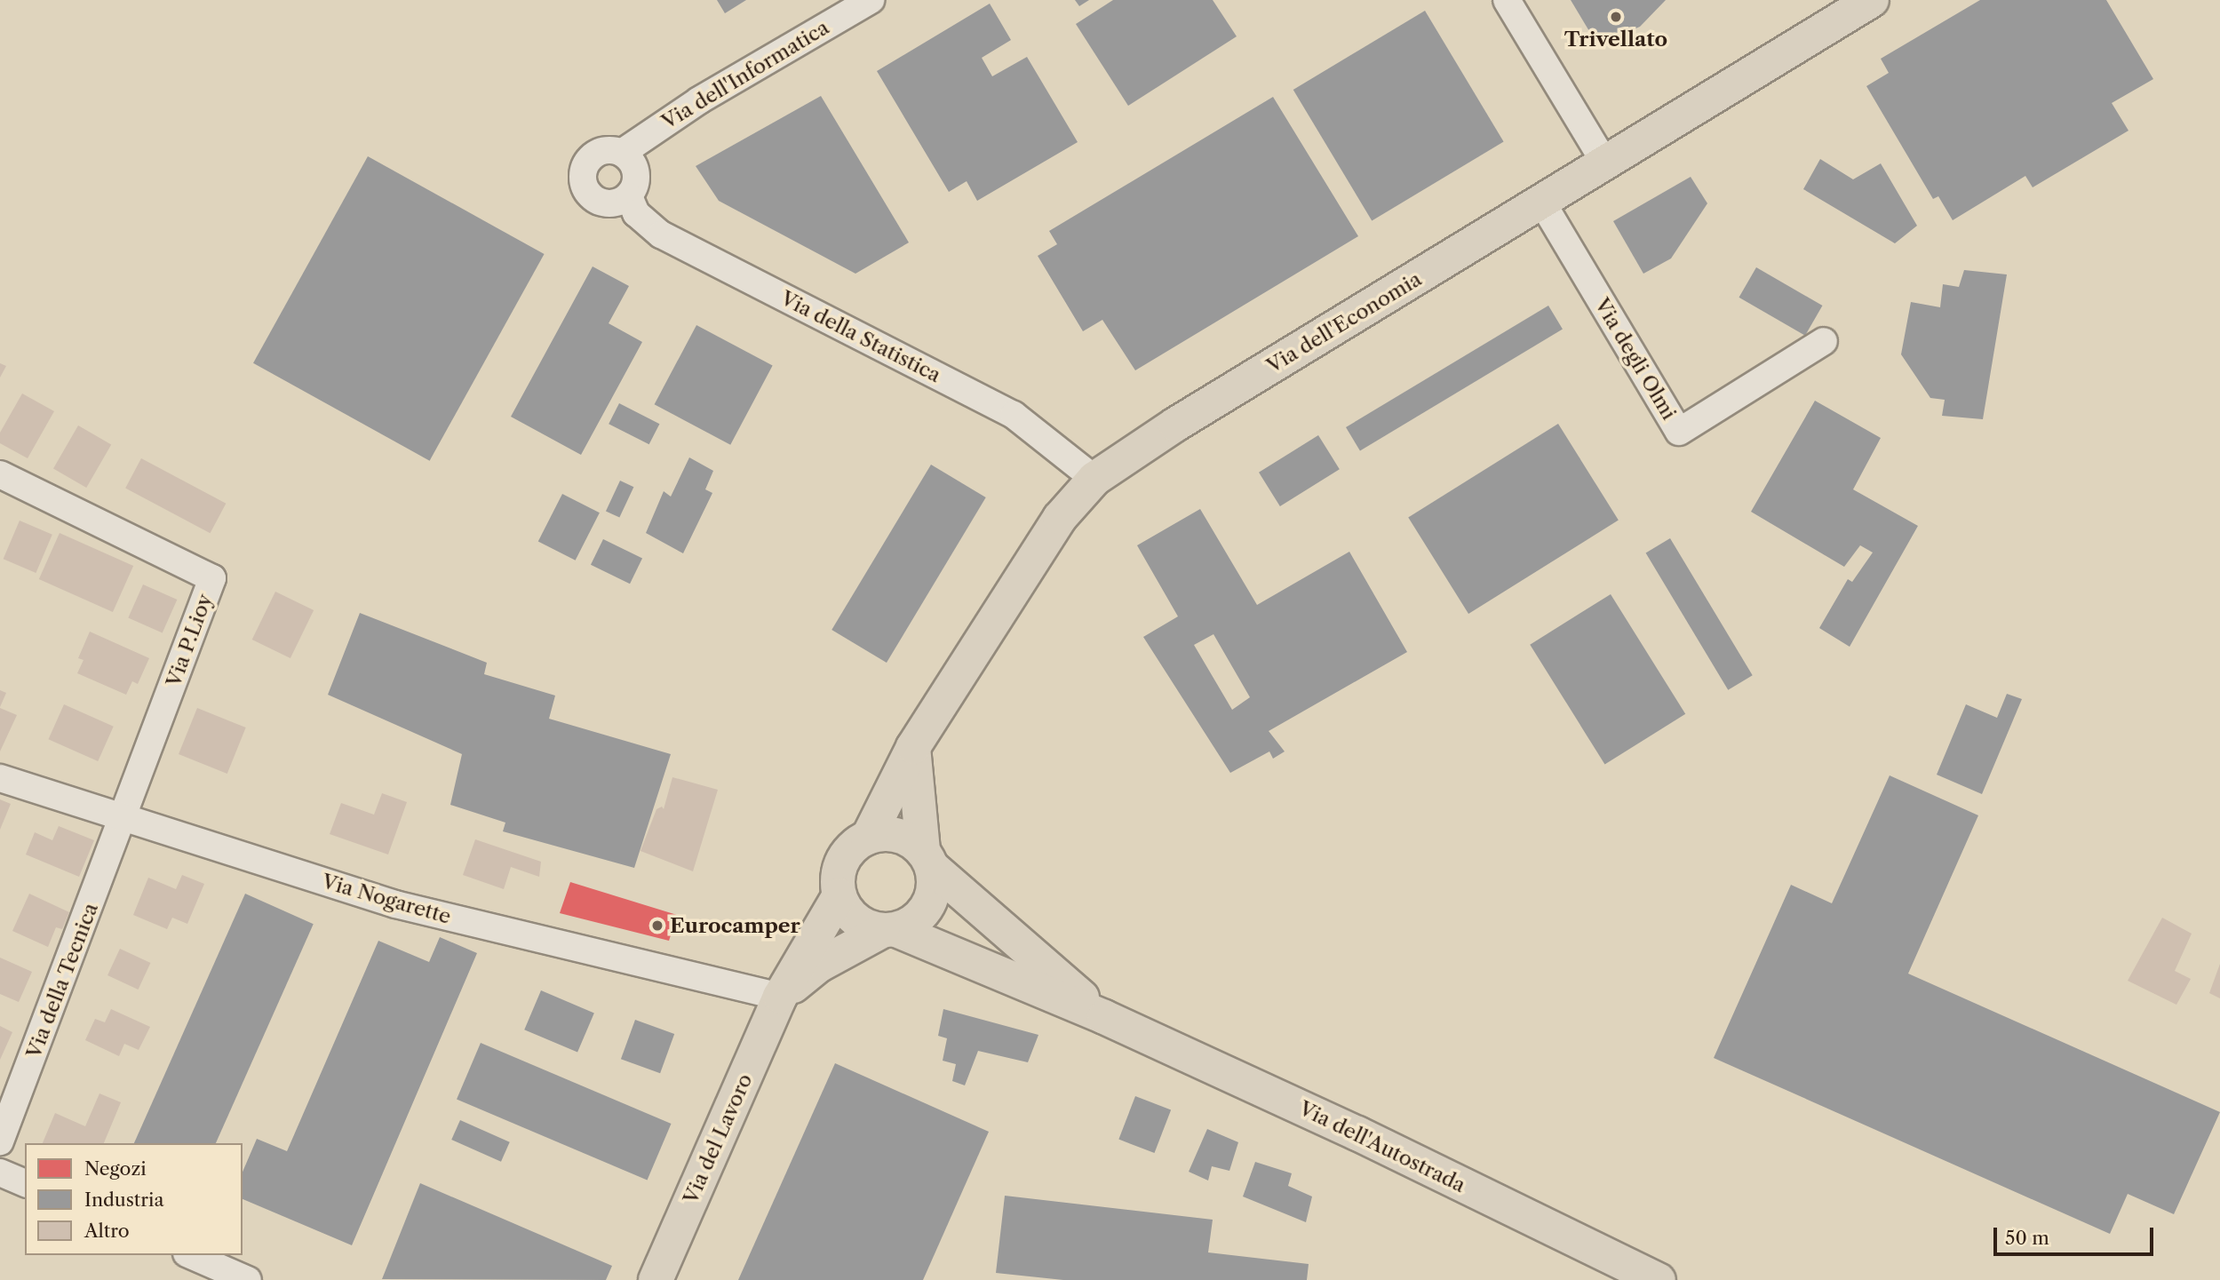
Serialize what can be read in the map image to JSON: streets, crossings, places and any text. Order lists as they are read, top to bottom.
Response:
{
  "streets": {
    "main road": ["Via dell'Economia", "Via del Lavoro", "Via dell'Autostrada"],
    "street": [
      "Via dell'Informatica",
      "Via della Statistica",
      "Via degli Olmi",
      "Via P.Lioy",
      "Via Nogarette",
      "Via della Tecnica"
    ]
  },
  "crossings": [
    ["Via dell'Informatica", "Via della Statistica"],
    ["Via dell'Economia", "Via della Statistica"],
    ["Via dell'Economia", "Via degli Olmi"],
    ["Via dell'Economia", "Via del Lavoro"],
    ["Via dell'Economia", "Via dell'Autostrada"],
    ["Via P.Lioy", "Via Nogarette"],
    ["Via P.Lioy", "Via della Tecnica"],
    ["Via Nogarette", "Via della Tecnica"],
    ["Via Nogarette", "Via del Lavoro"],
    ["Via del Lavoro", "Via dell'Autostrada"]
  ],
  "places": ["Trivellato", "Eurocamper"],
  "legend": ["Negozi", "Industria", "Altro"],
  "scale_bar": "50 m"
}
